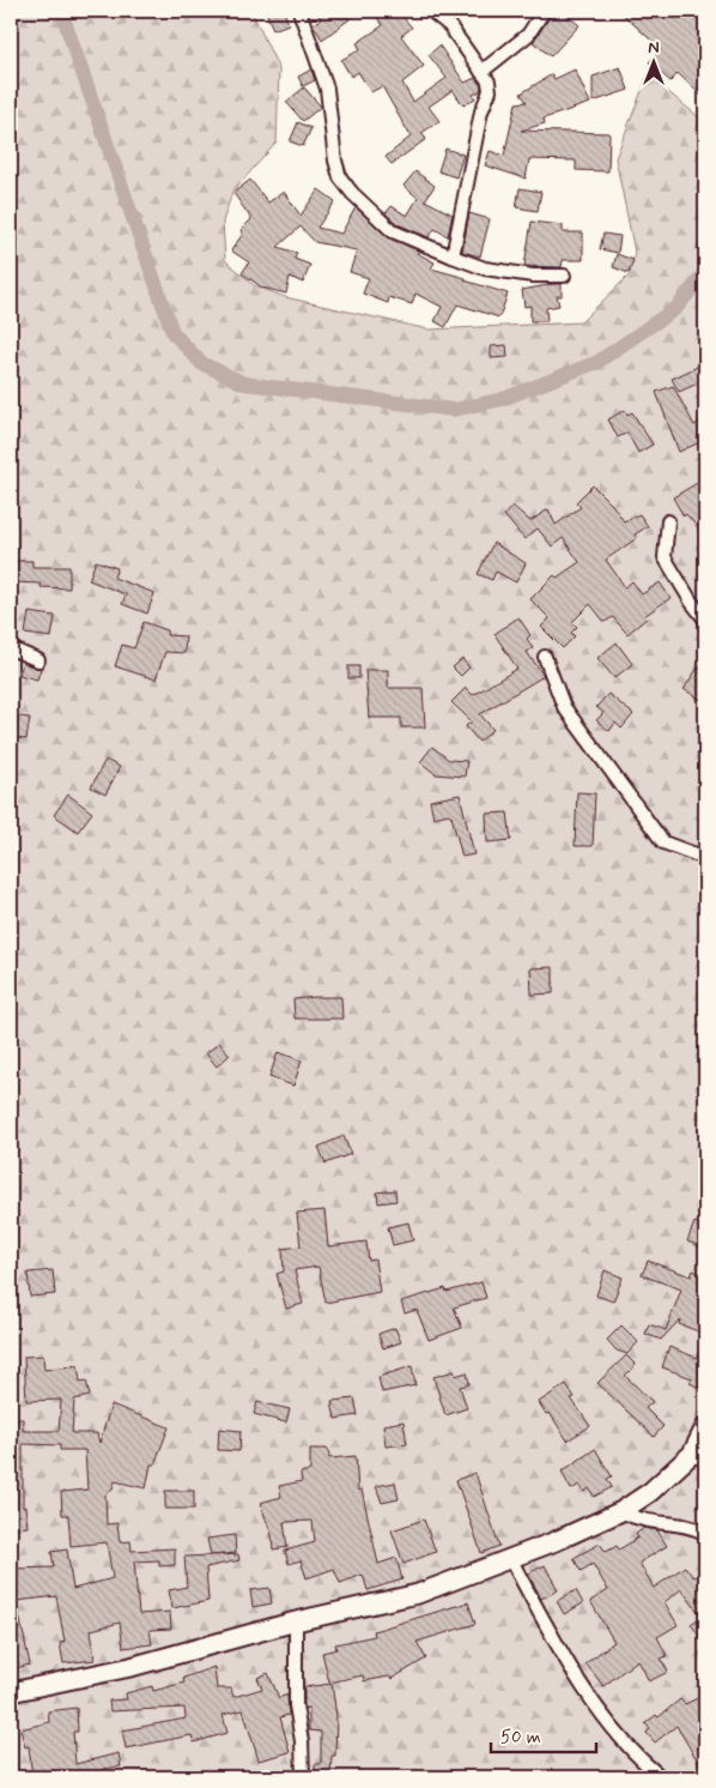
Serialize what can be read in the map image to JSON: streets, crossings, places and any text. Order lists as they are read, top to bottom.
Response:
{
  "scale_bar": "50 m",
  "north": "top"
}
